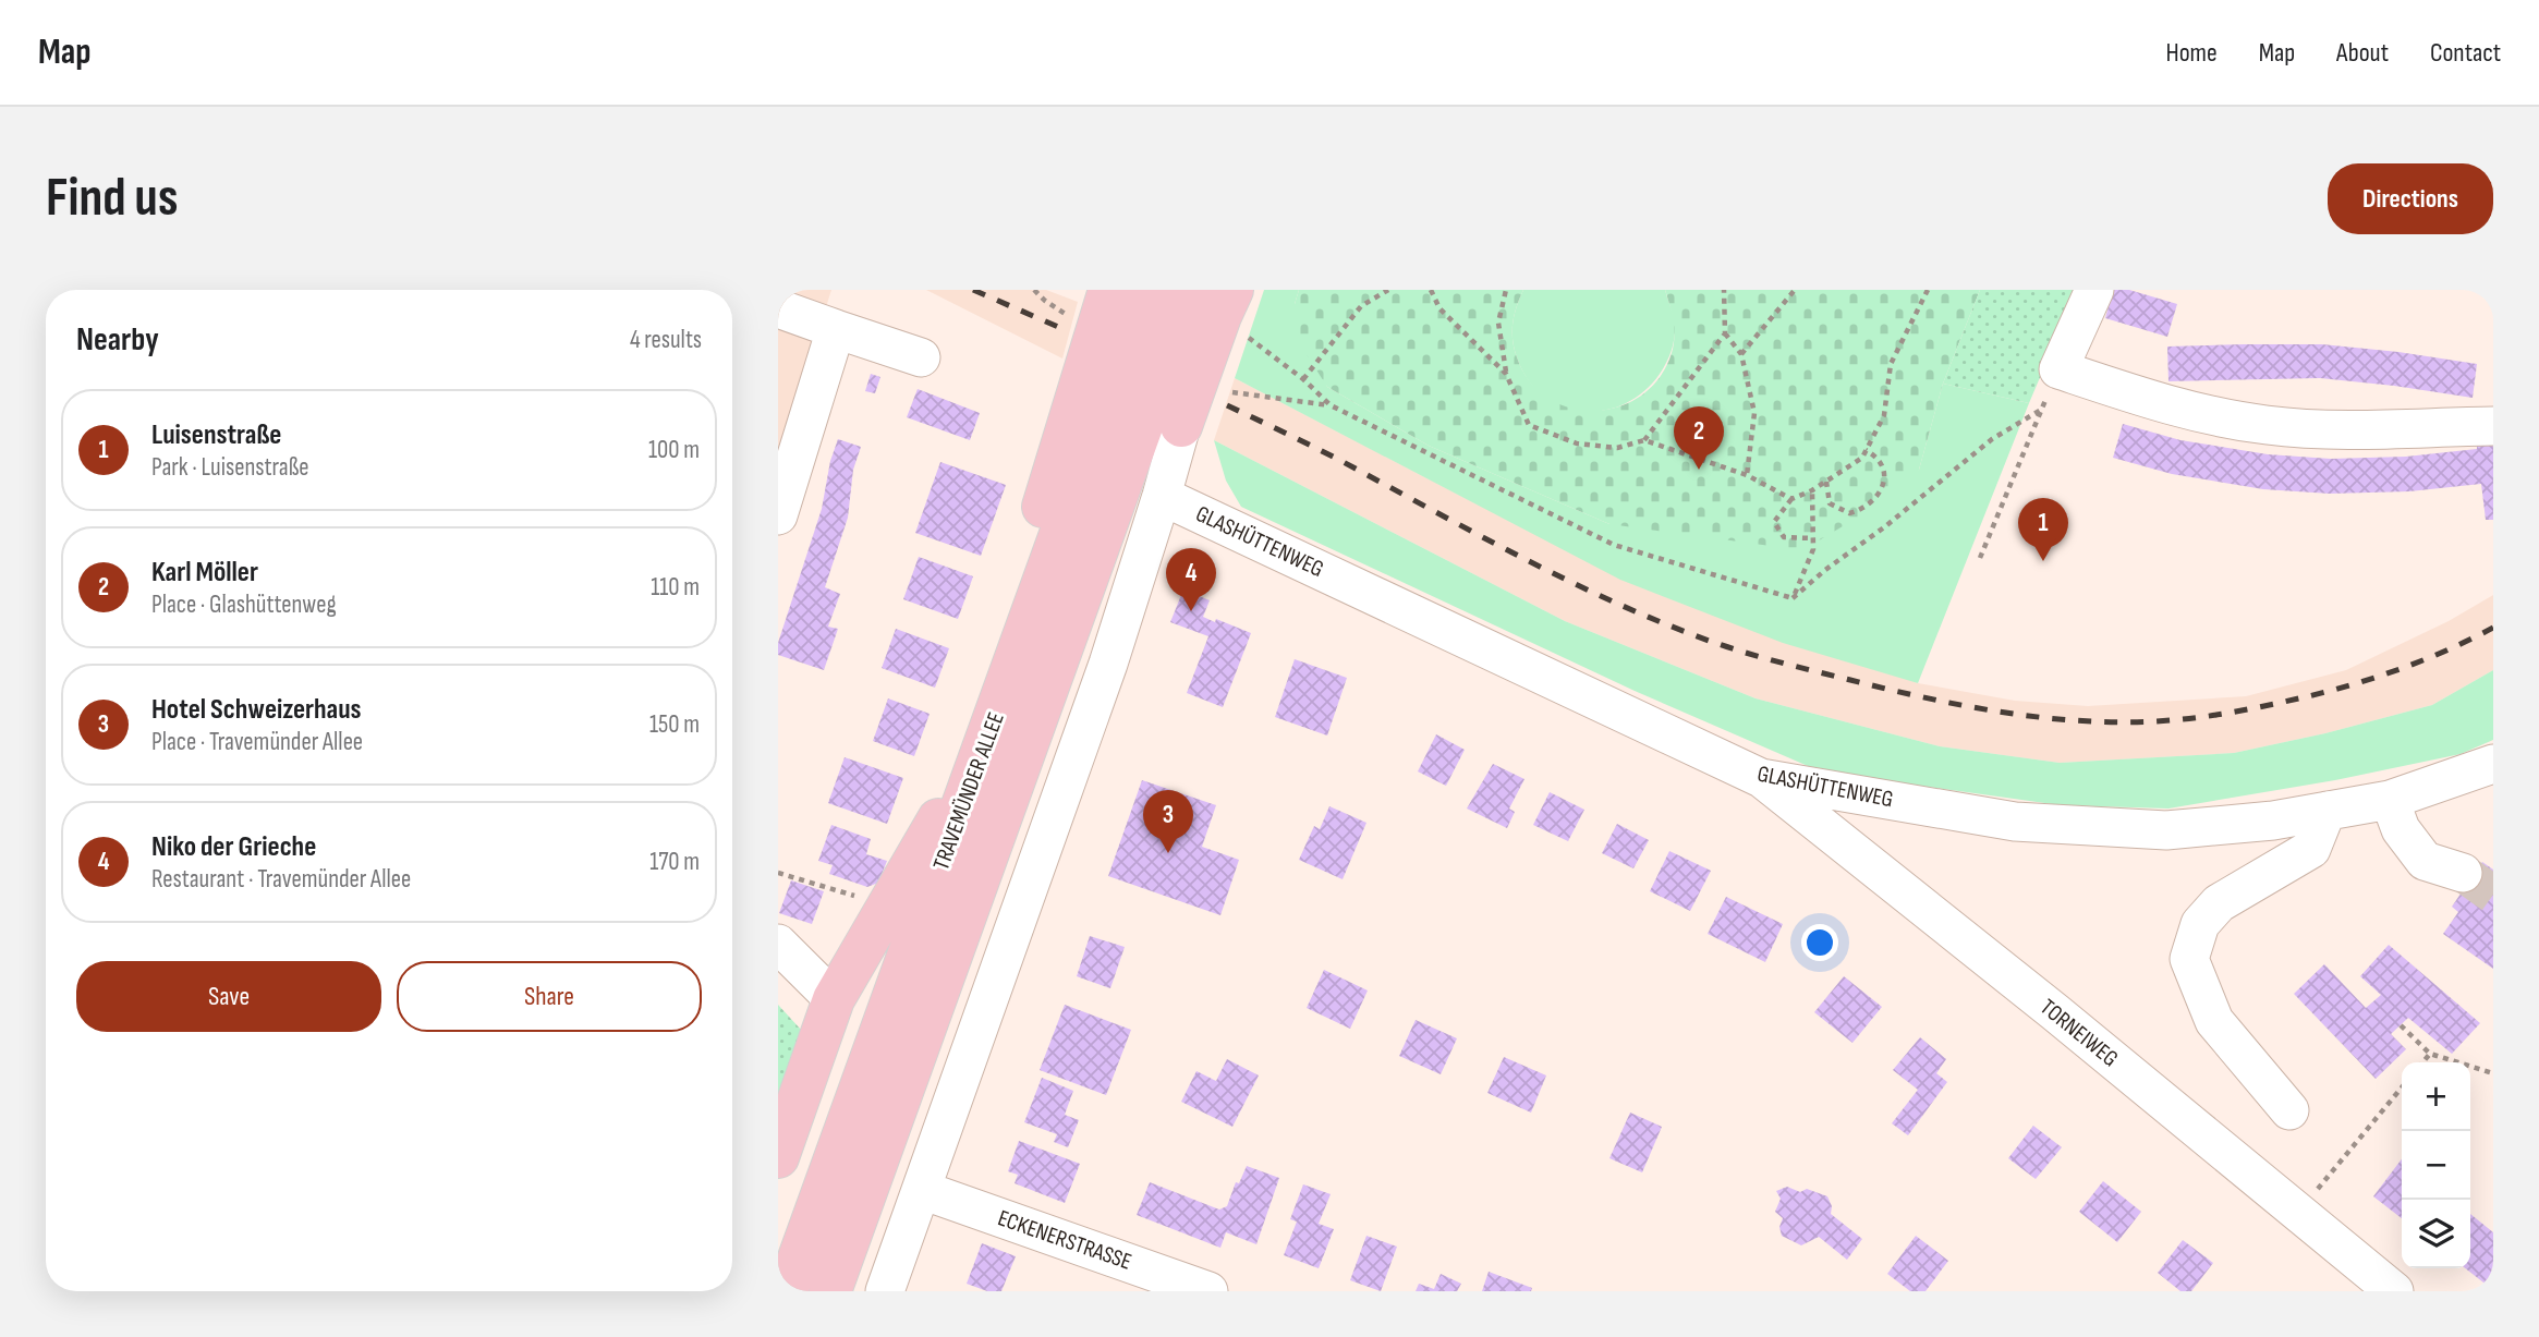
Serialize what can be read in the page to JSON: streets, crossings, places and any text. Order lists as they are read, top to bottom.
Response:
{
  "streets": {
    "highway": ["TRAVEMÜNDER ALLEE"],
    "street": ["GLASHÜTTENWEG", "TORNEIWEG", "ECKENERSTRASSE"]
  },
  "crossings": [
    ["GLASHÜTTENWEG", "TORNEIWEG"]
  ],
  "page": {
    "header": "Map",
    "nav": [
      "Home",
      "Map",
      "About",
      "Contact"
    ],
    "buttons": [
      "Directions",
      ["Save", "Share"]
    ],
    "title": "Find us",
    "heading": ["Nearby", "4 results"],
    "list": [
      {
        "mark": "1",
        "name": "Luisenstraße",
        "note": "Park · Luisenstraße",
        "value": "100 m"
      },
      {
        "mark": "2",
        "name": "Karl Möller",
        "note": "Place · Glashüttenweg",
        "value": "110 m"
      },
      {
        "mark": "3",
        "name": "Hotel Schweizerhaus",
        "note": "Place · Travemünder Allee",
        "value": "150 m"
      },
      {
        "mark": "4",
        "name": "Niko der Grieche",
        "note": "Restaurant · Travemünder Allee",
        "value": "170 m"
      }
    ],
    "pins": [
      "2",
      "1",
      "4",
      "3"
    ],
    "map_buttons": ["+", "−"]
  }
}
